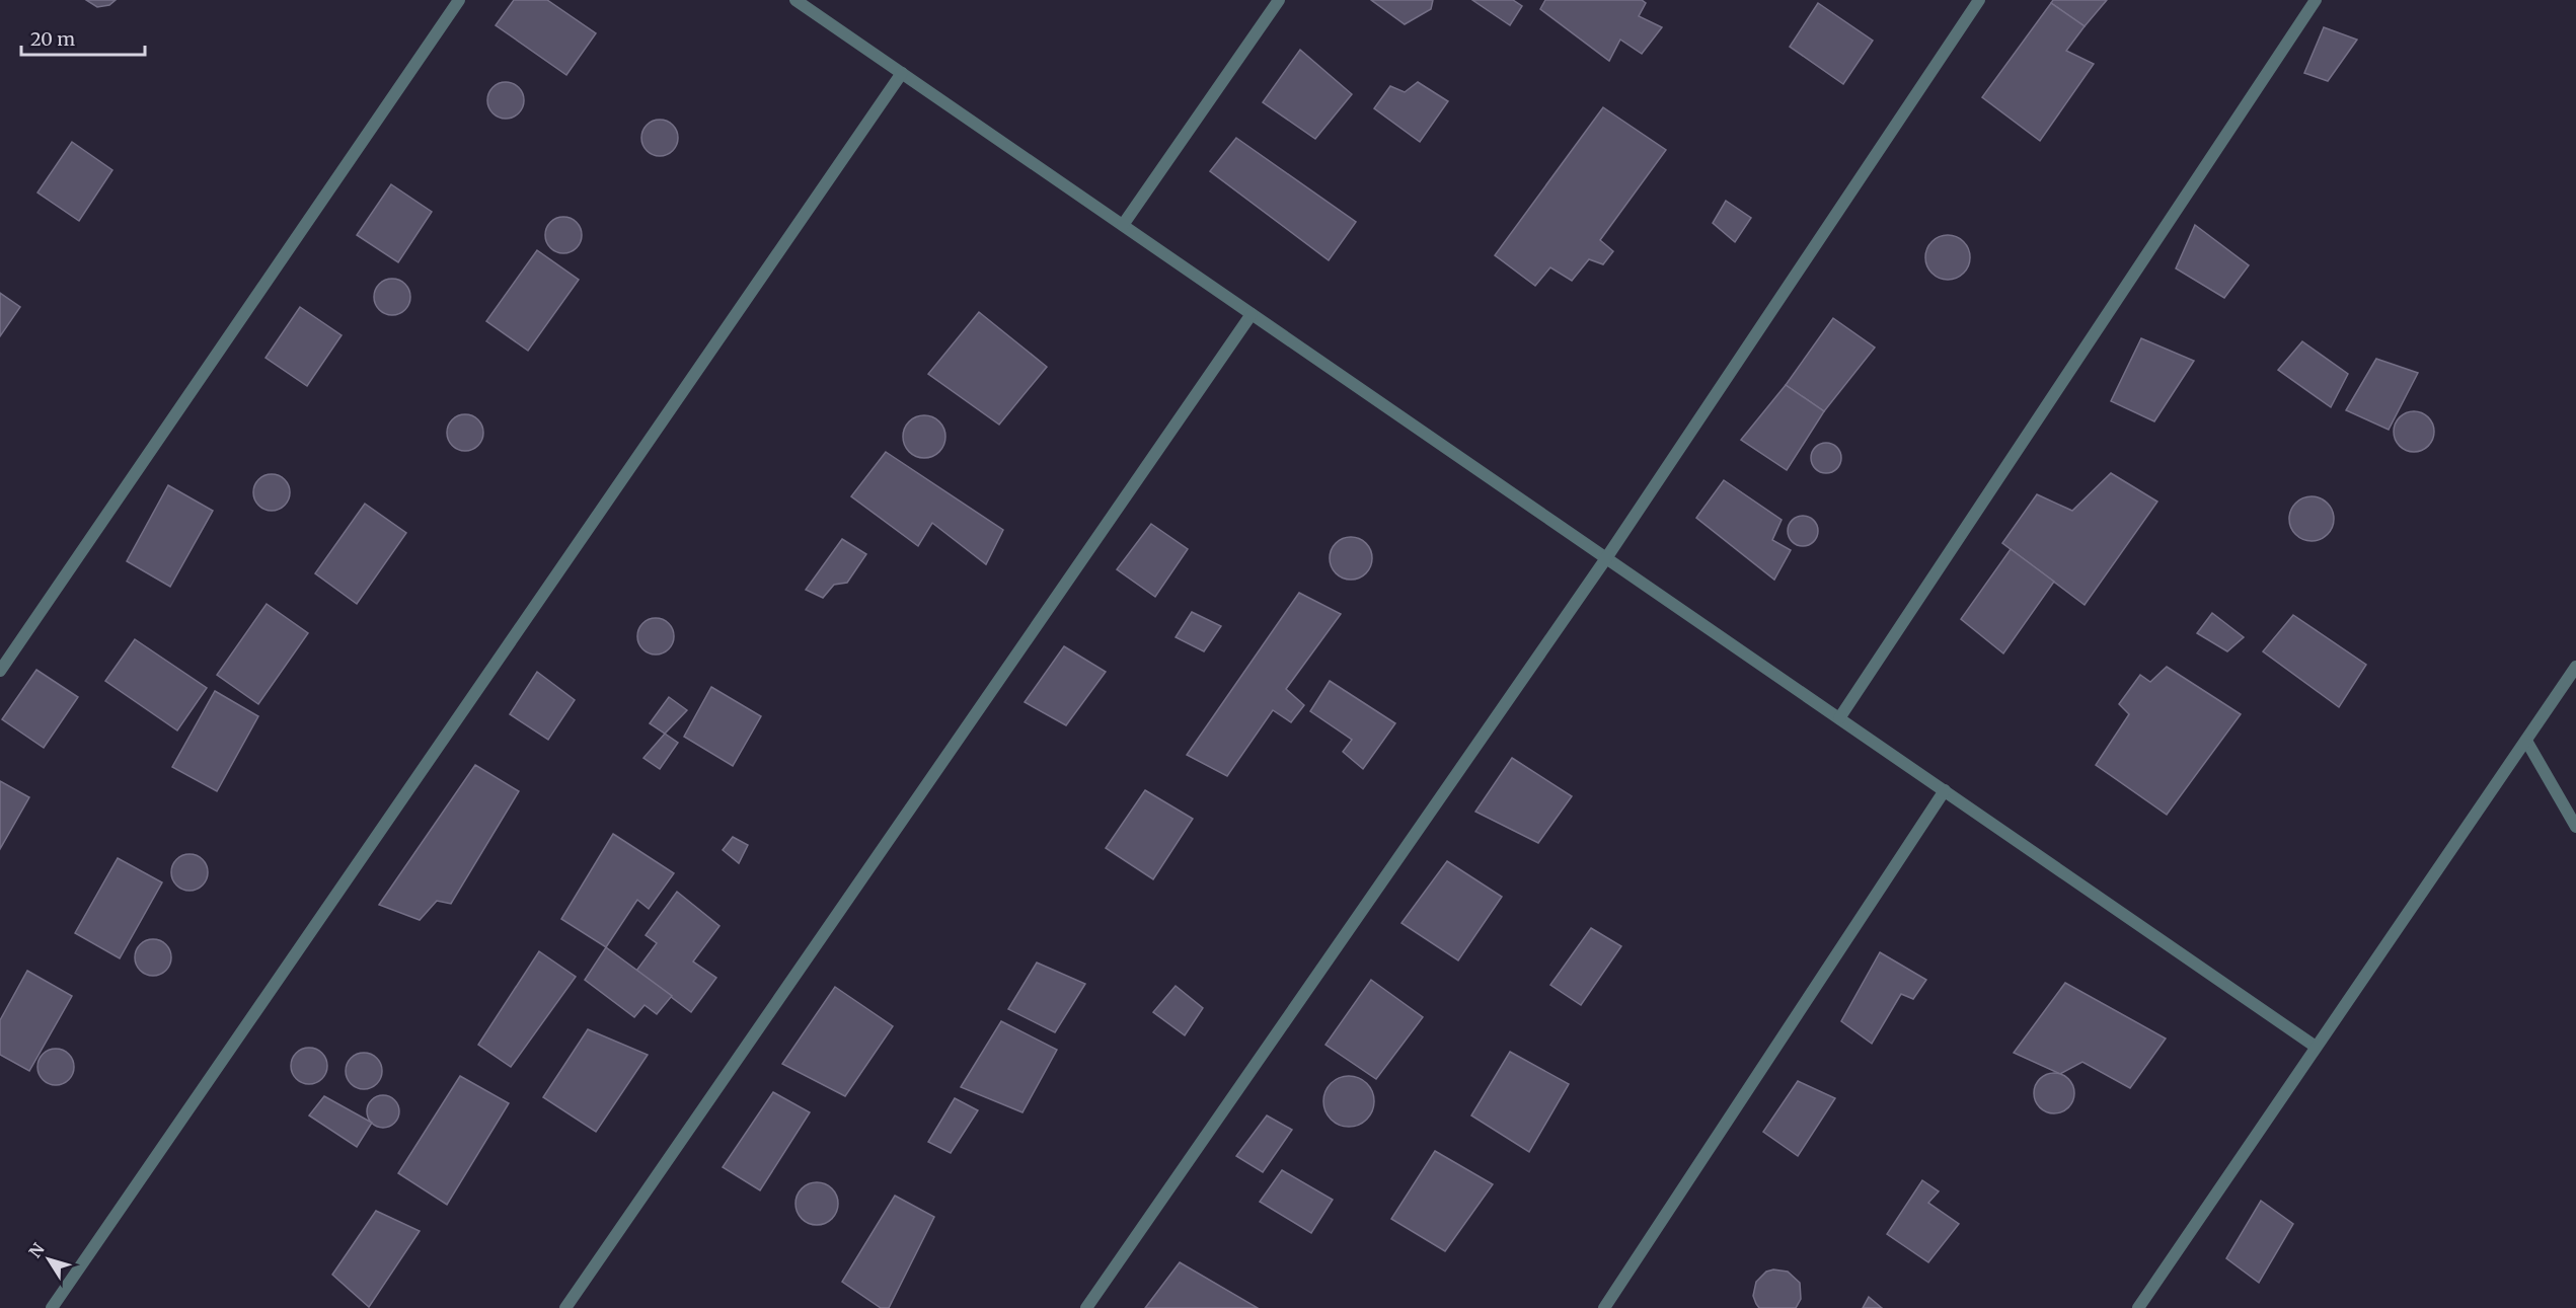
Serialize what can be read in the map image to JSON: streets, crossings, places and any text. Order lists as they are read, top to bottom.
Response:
{
  "scale_bar": "20 m",
  "north": "top left"
}
